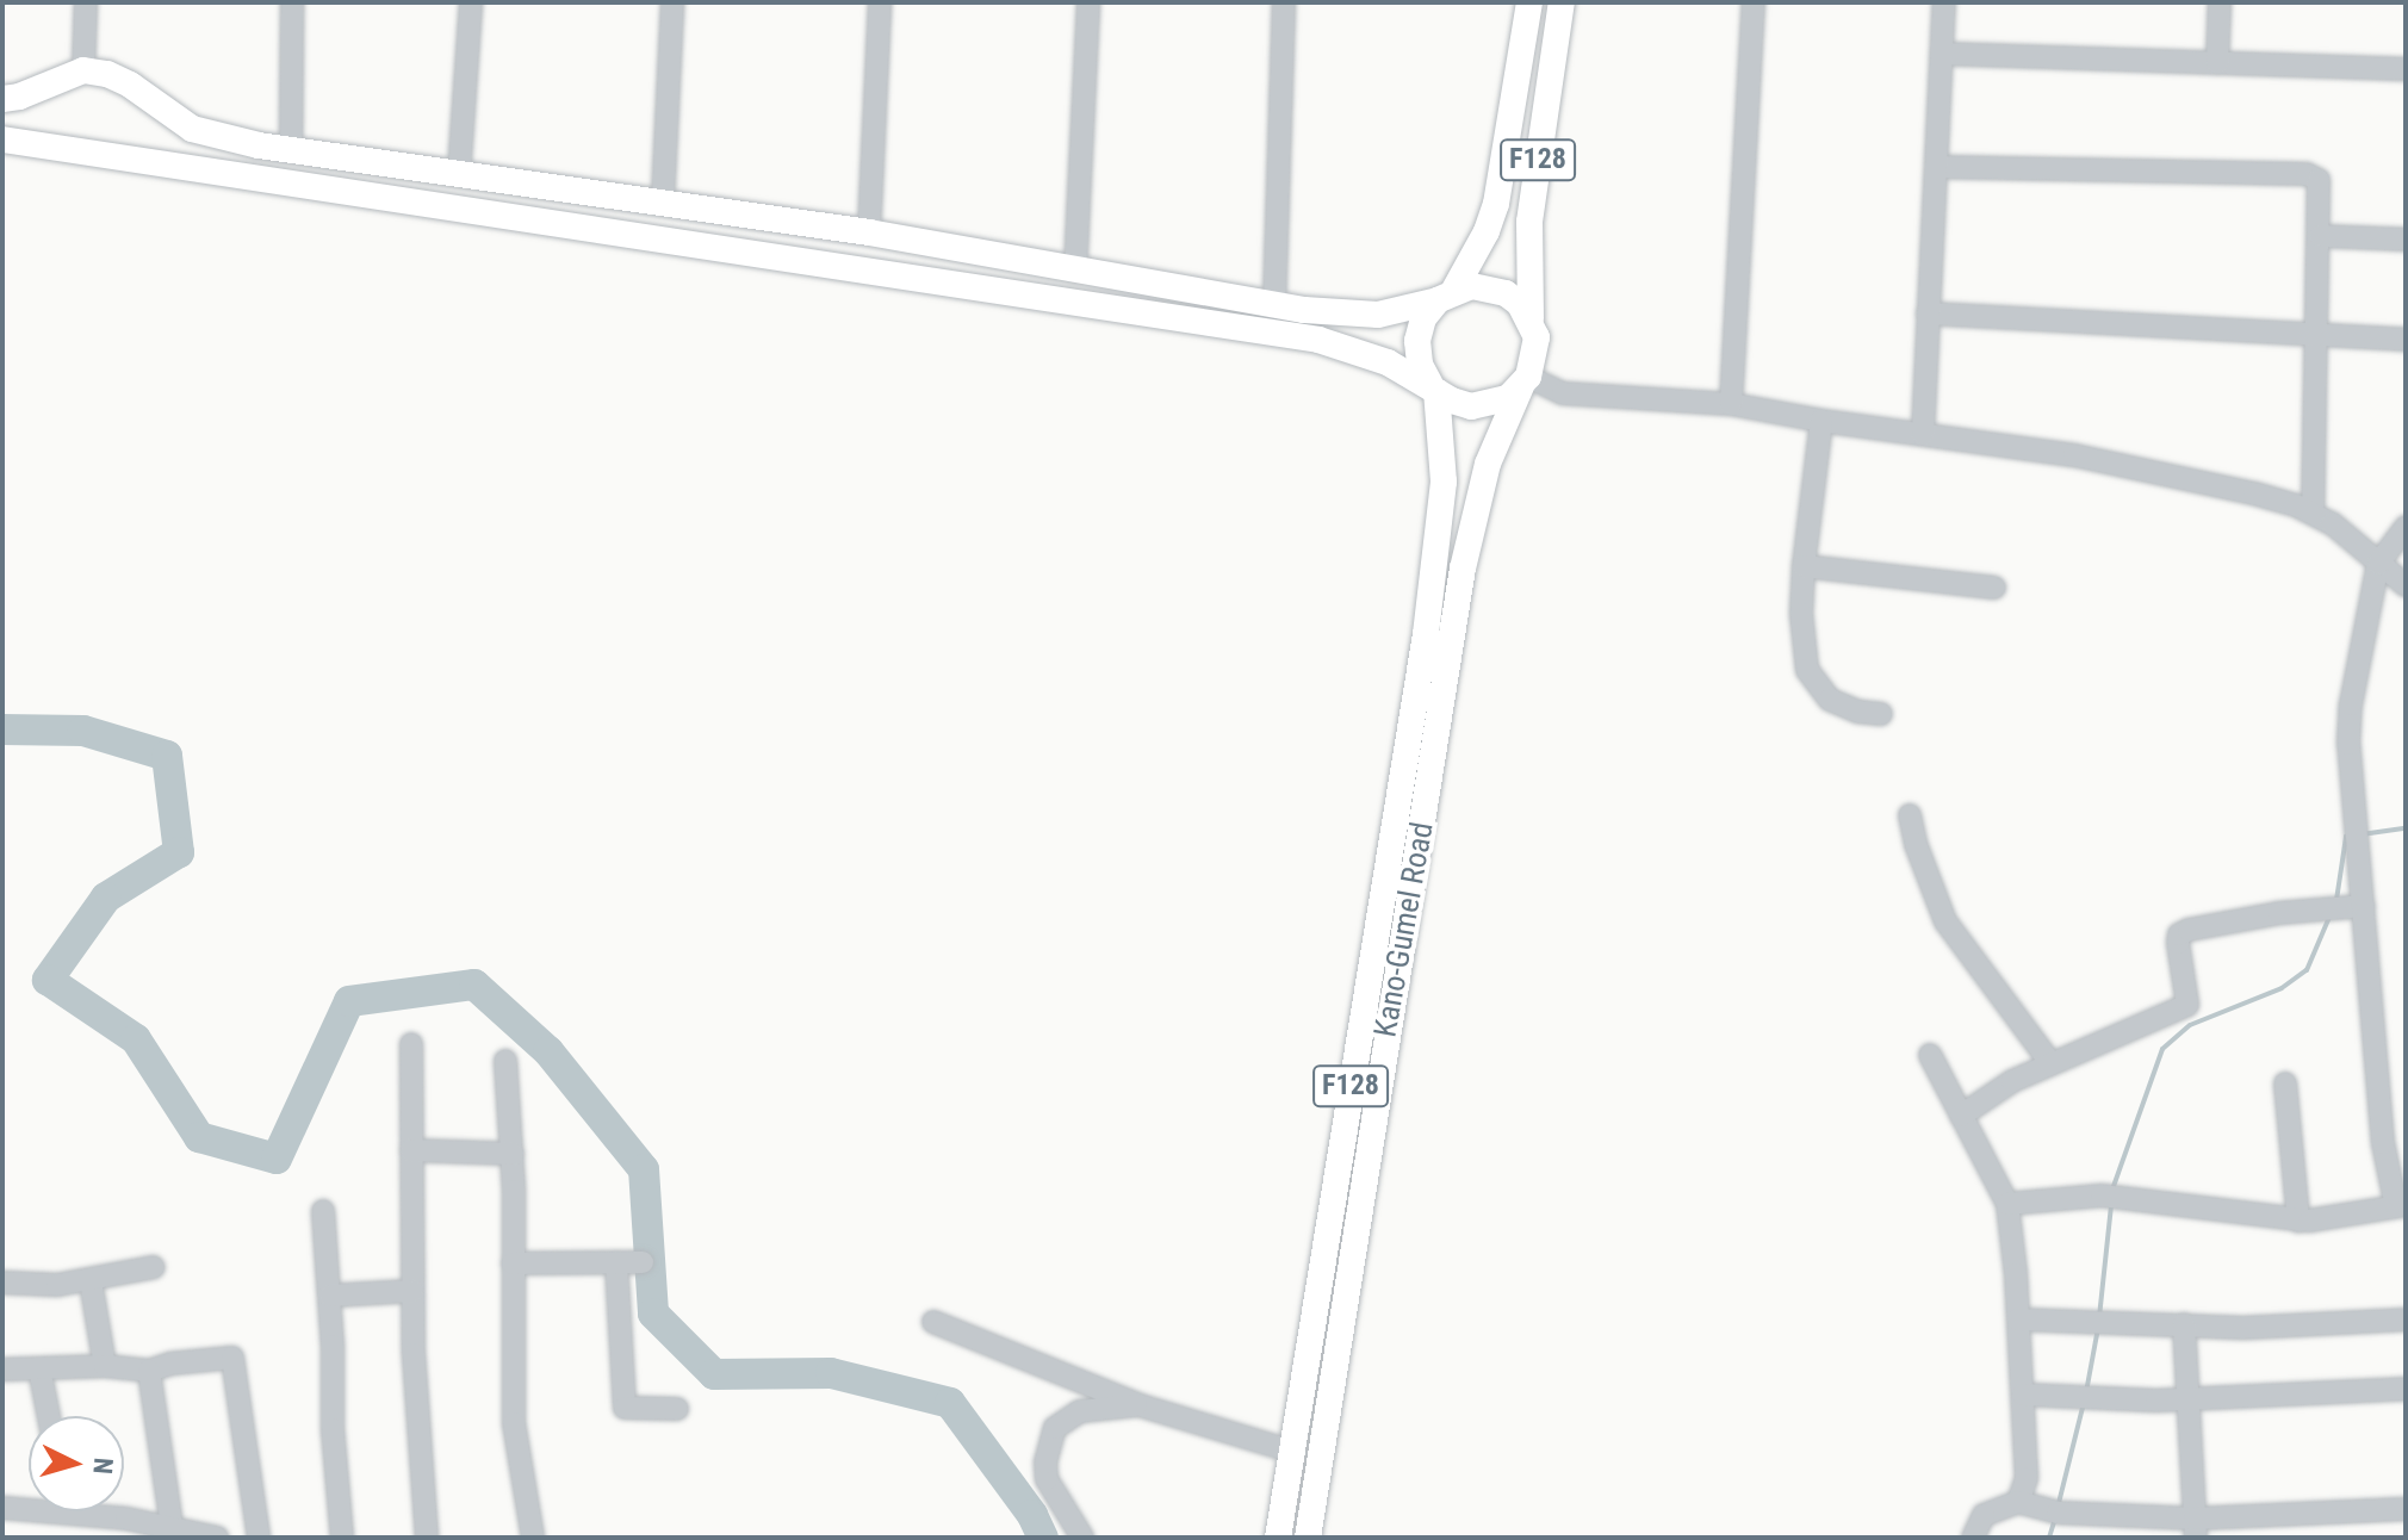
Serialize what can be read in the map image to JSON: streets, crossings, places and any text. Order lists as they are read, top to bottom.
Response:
{
  "streets": {
    "main road": ["F128", "Kano-Gumel Road"]
  },
  "crossings": [
    ["F128", "Kano-Gumel Road"]
  ],
  "north": "right"
}
